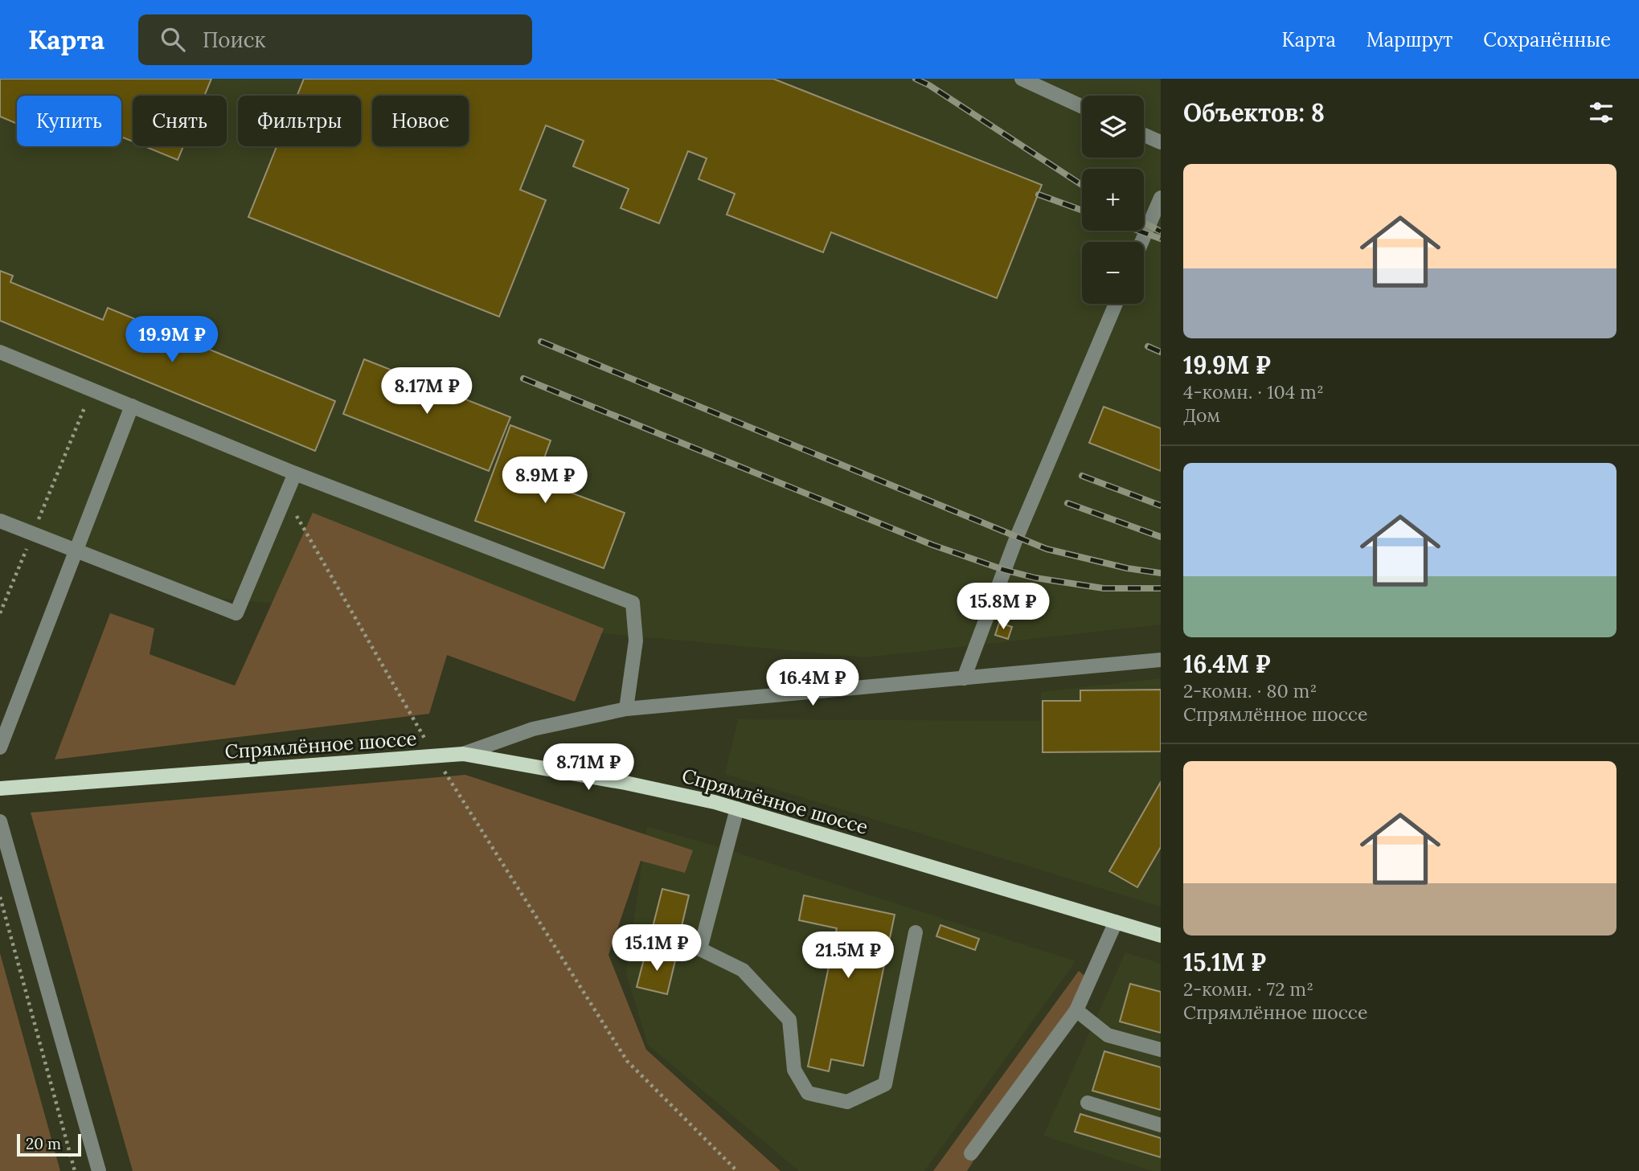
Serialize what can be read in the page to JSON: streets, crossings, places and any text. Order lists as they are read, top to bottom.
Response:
{
  "streets": {
    "main road": ["Спрямлённое шоссе"]
  },
  "scale_bar": "20 m",
  "page": {
    "header": "Карта",
    "search": "Поиск",
    "nav": ["Карта", "Маршрут", "Сохранённые"],
    "heading": "Объектов: 8",
    "map_buttons": ["+", "−"],
    "chip": [
      "Купить",
      "Снять",
      "Фильтры",
      "Новое"
    ],
    "list": [
      {
        "name": "19.9M ₽",
        "note": "4-комн. · 104 m² · Дом"
      },
      {
        "name": "16.4M ₽",
        "note": "2-комн. · 80 m² · Спрямлённое шоссе"
      },
      {
        "name": "15.1M ₽",
        "note": "2-комн. · 72 m² · Спрямлённое шоссе"
      }
    ],
    "price": [
      "19.9M ₽",
      "8.17M ₽",
      "8.9M ₽",
      "15.8M ₽",
      "16.4M ₽",
      "8.71M ₽",
      "15.1M ₽",
      "21.5M ₽"
    ],
    "scale": "20 m"
  }
}
